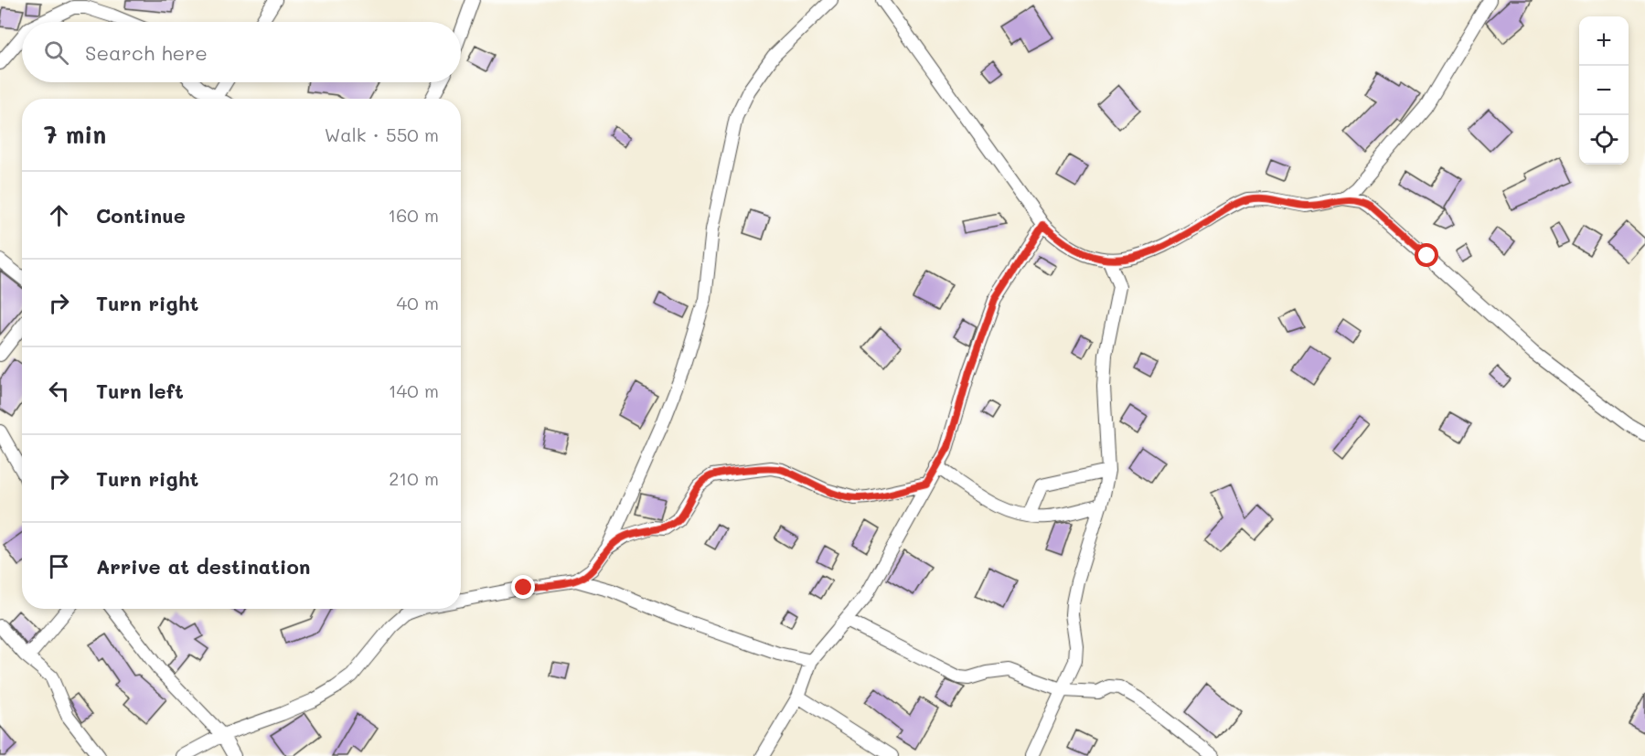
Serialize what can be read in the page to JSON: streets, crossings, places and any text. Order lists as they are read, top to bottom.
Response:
{
  "page": {
    "map_buttons": ["+", "−"],
    "search": "Search here",
    "heading": ["7 min", "Walk · 550 m"],
    "list": [
      ["Continue", "160 m"],
      ["Turn right", "40 m"],
      ["Turn left", "140 m"],
      ["Turn right", "210 m"],
      "Arrive at destination"
    ]
  }
}
